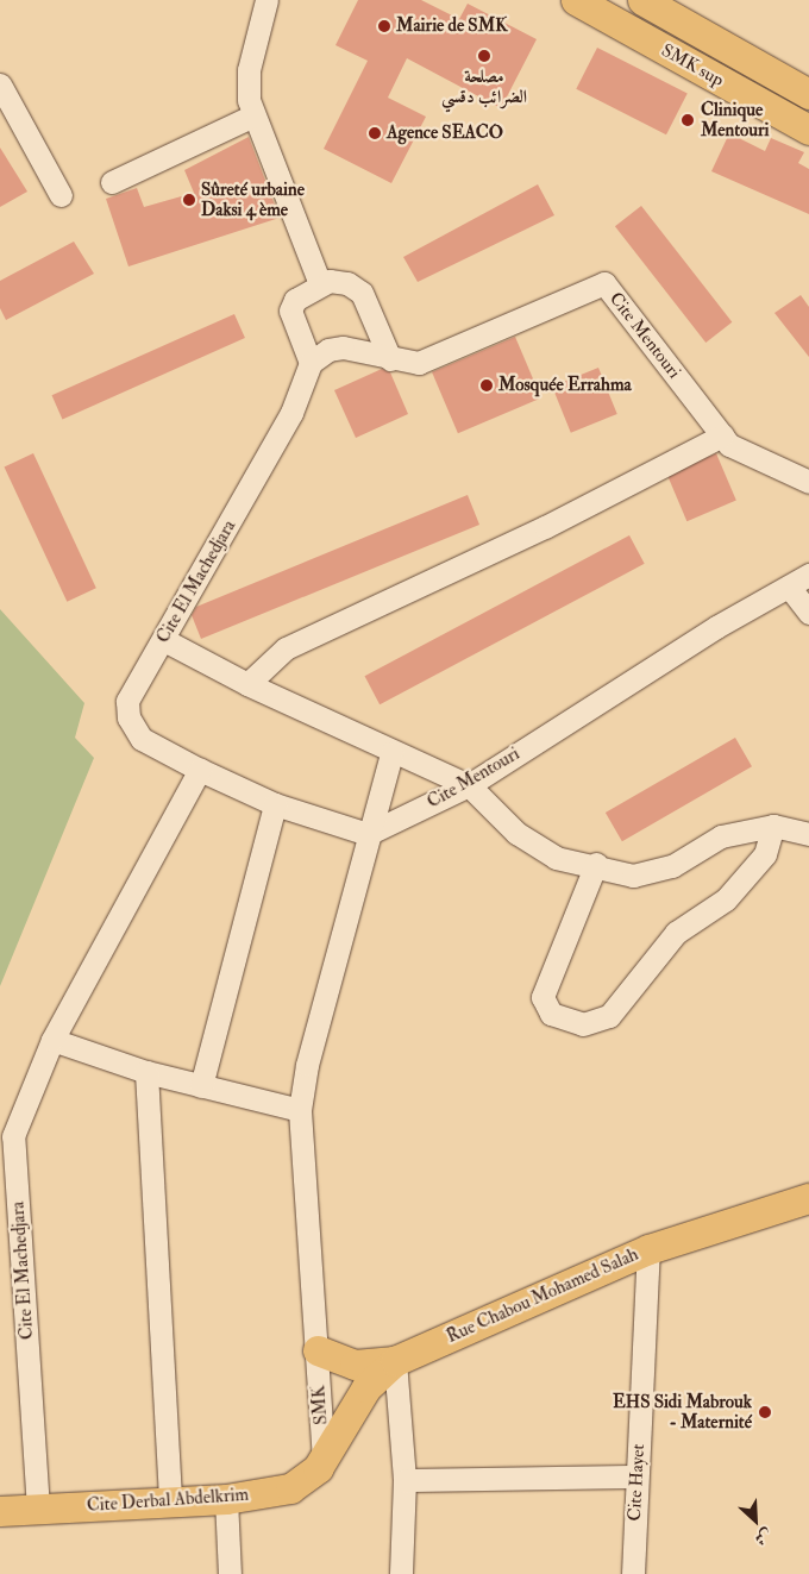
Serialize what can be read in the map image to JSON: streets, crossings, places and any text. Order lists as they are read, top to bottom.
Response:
{
  "streets": {
    "main road": ["SMK sup", "Rue Chabou Mohamed Salah", "Cite Derbal Abdelkrim"],
    "street": [
      "Cite Mentouri",
      "Cite El Machedjara",
      "SMK",
      "Cite Hayet"
    ]
  },
  "crossings": [
    ["Cite Mentouri", "Cite El Machedjara"],
    ["Cite El Machedjara", "Cite Derbal Abdelkrim"],
    ["Rue Chabou Mohamed Salah", "SMK"],
    ["Rue Chabou Mohamed Salah", "Cite Hayet"],
    ["Rue Chabou Mohamed Salah", "Cite Derbal Abdelkrim"],
    ["SMK", "Cite Derbal Abdelkrim"]
  ],
  "places": [
    "Mairie de SMK",
    "مصلحة الضرائب دقسي",
    "Clinique Mentouri",
    "Agence SEACO",
    "Sûreté urbaine Daksi 4 ème",
    "Mosquée Errahma",
    "EHS Sidi Mabrouk - Maternité"
  ],
  "north": "bottom right"
}
